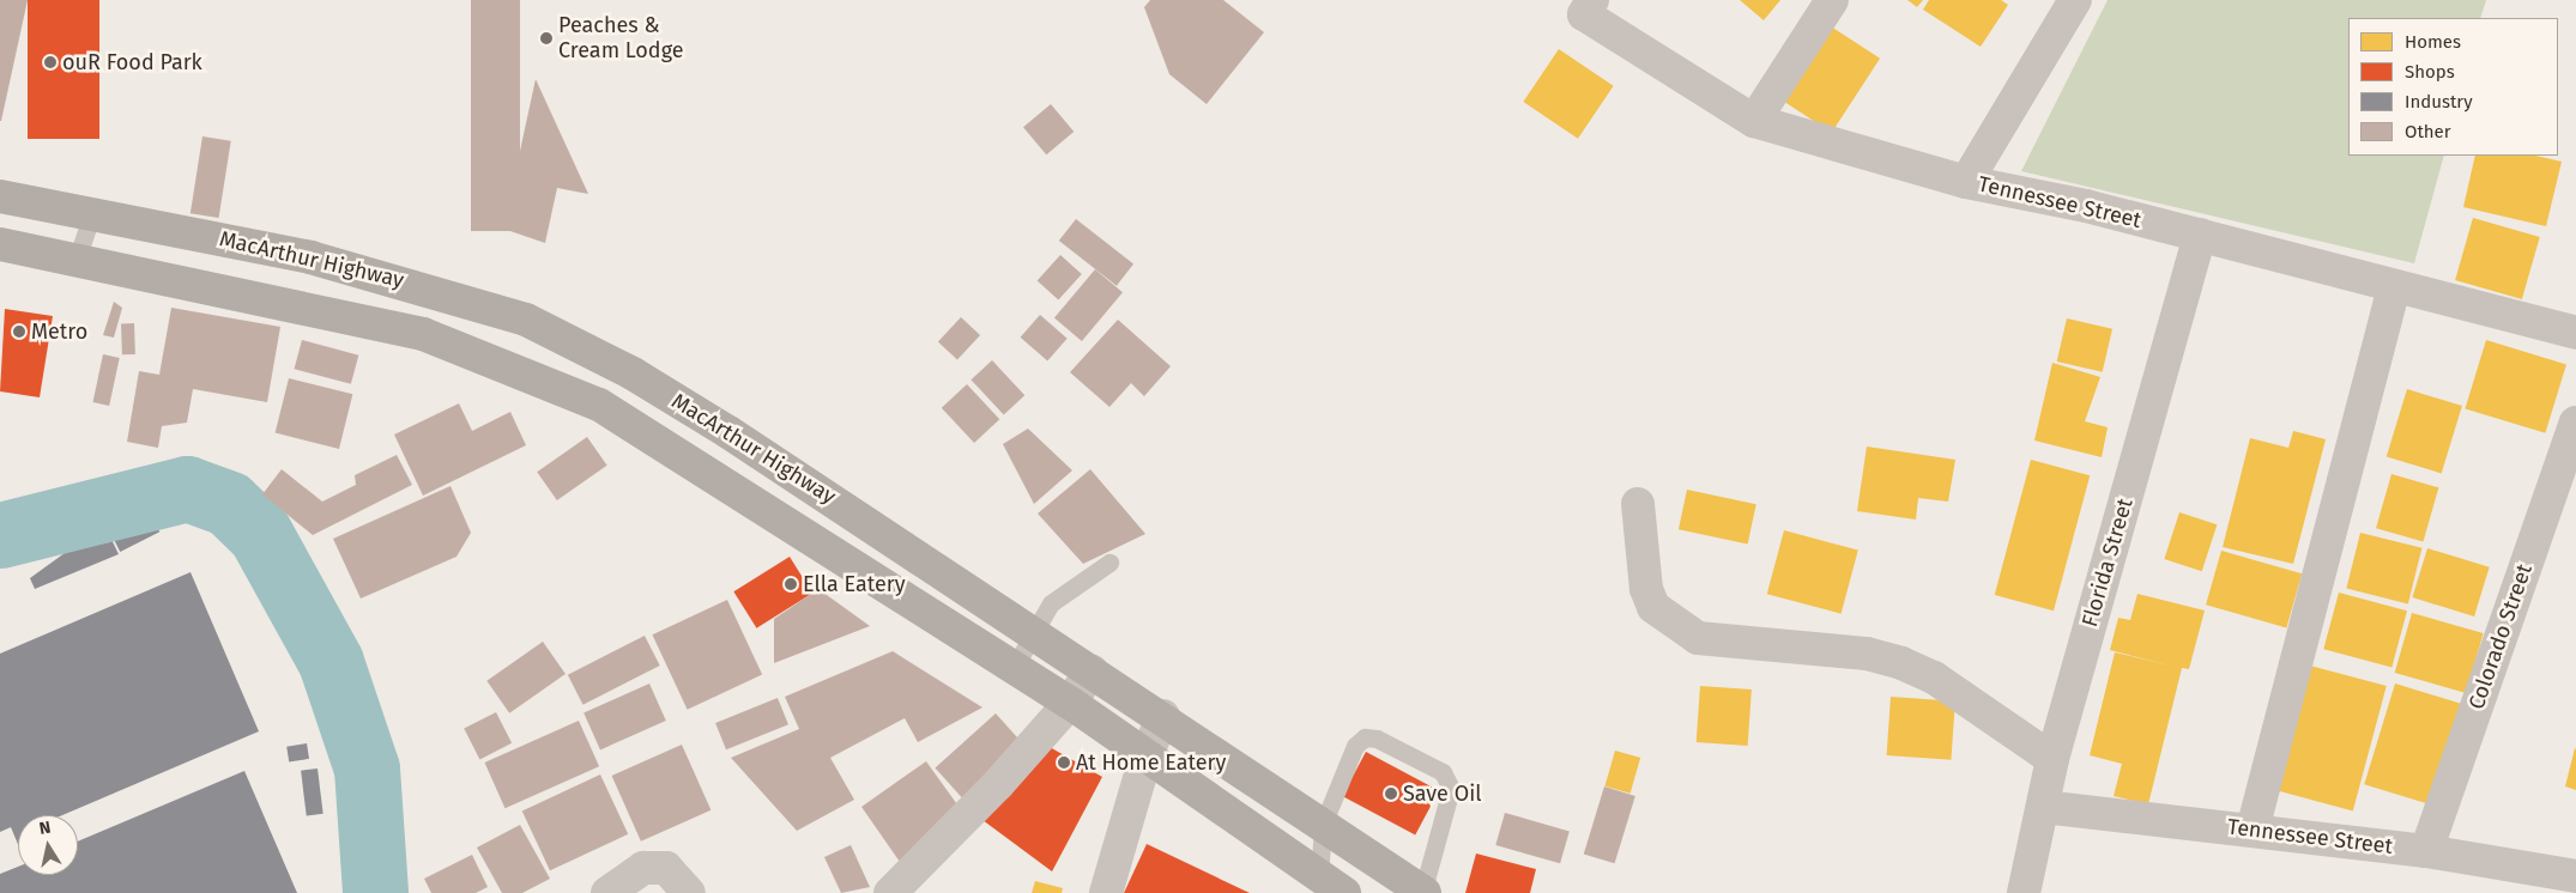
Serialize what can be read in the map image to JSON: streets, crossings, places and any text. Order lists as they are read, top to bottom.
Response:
{
  "streets": {
    "highway": ["MacArthur Highway"],
    "street": ["Tennessee Street", "Florida Street", "Colorado Street"]
  },
  "crossings": [
    ["Tennessee Street", "Florida Street"],
    ["Tennessee Street", "Colorado Street"]
  ],
  "places": [
    "Peaches & Cream Lodge",
    "ouR Food Park",
    "Metro",
    "Ella Eatery",
    "At Home Eatery",
    "Save Oil"
  ],
  "legend": [
    "Homes",
    "Shops",
    "Industry",
    "Other"
  ],
  "north": "top"
}
